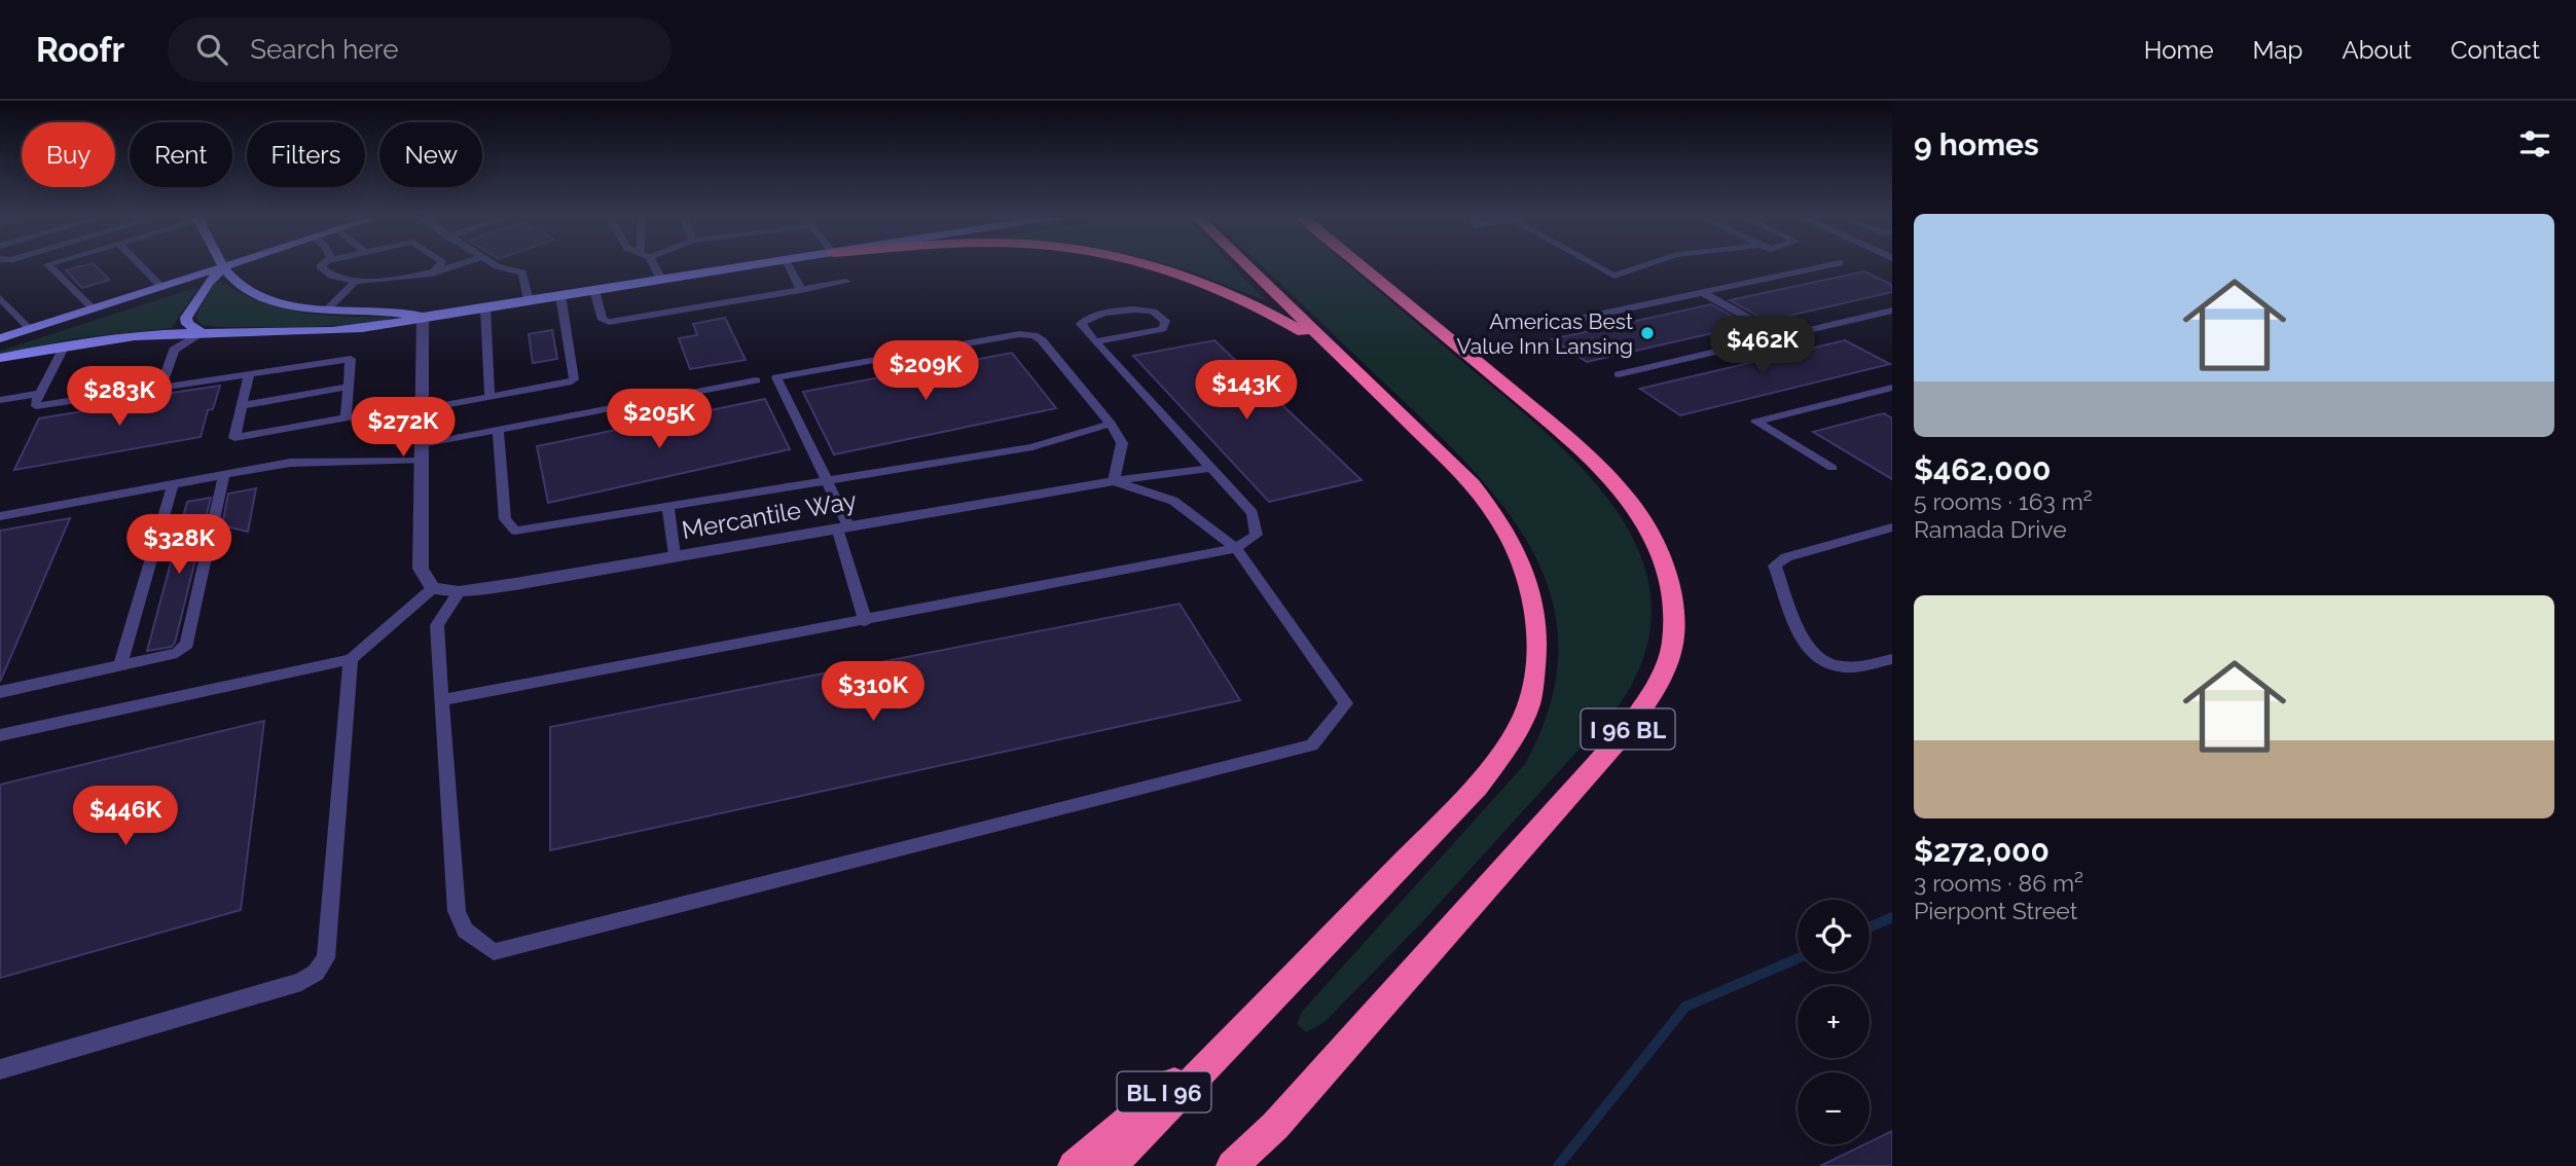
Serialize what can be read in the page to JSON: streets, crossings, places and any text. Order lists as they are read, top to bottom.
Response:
{
  "streets": {
    "highway": ["I 96 BL", "BL I 96"],
    "street": ["Mercantile Way"]
  },
  "places": ["Americas Best Value Inn Lansing"],
  "page": {
    "header": "Roofr",
    "search": "Search here",
    "nav": [
      "Home",
      "Map",
      "About",
      "Contact"
    ],
    "heading": "9 homes",
    "chip": [
      "Buy",
      "Rent",
      "Filters",
      "New"
    ],
    "list": [
      {
        "name": "$462,000",
        "note": "5 rooms · 163 m² · Ramada Drive"
      },
      {
        "name": "$272,000",
        "note": "3 rooms · 86 m² · Pierpont Street"
      }
    ],
    "price": [
      "$462K",
      "$209K",
      "$143K",
      "$283K",
      "$205K",
      "$272K",
      "$328K",
      "$310K",
      "$446K"
    ],
    "map_buttons": ["+", "−"]
  }
}
